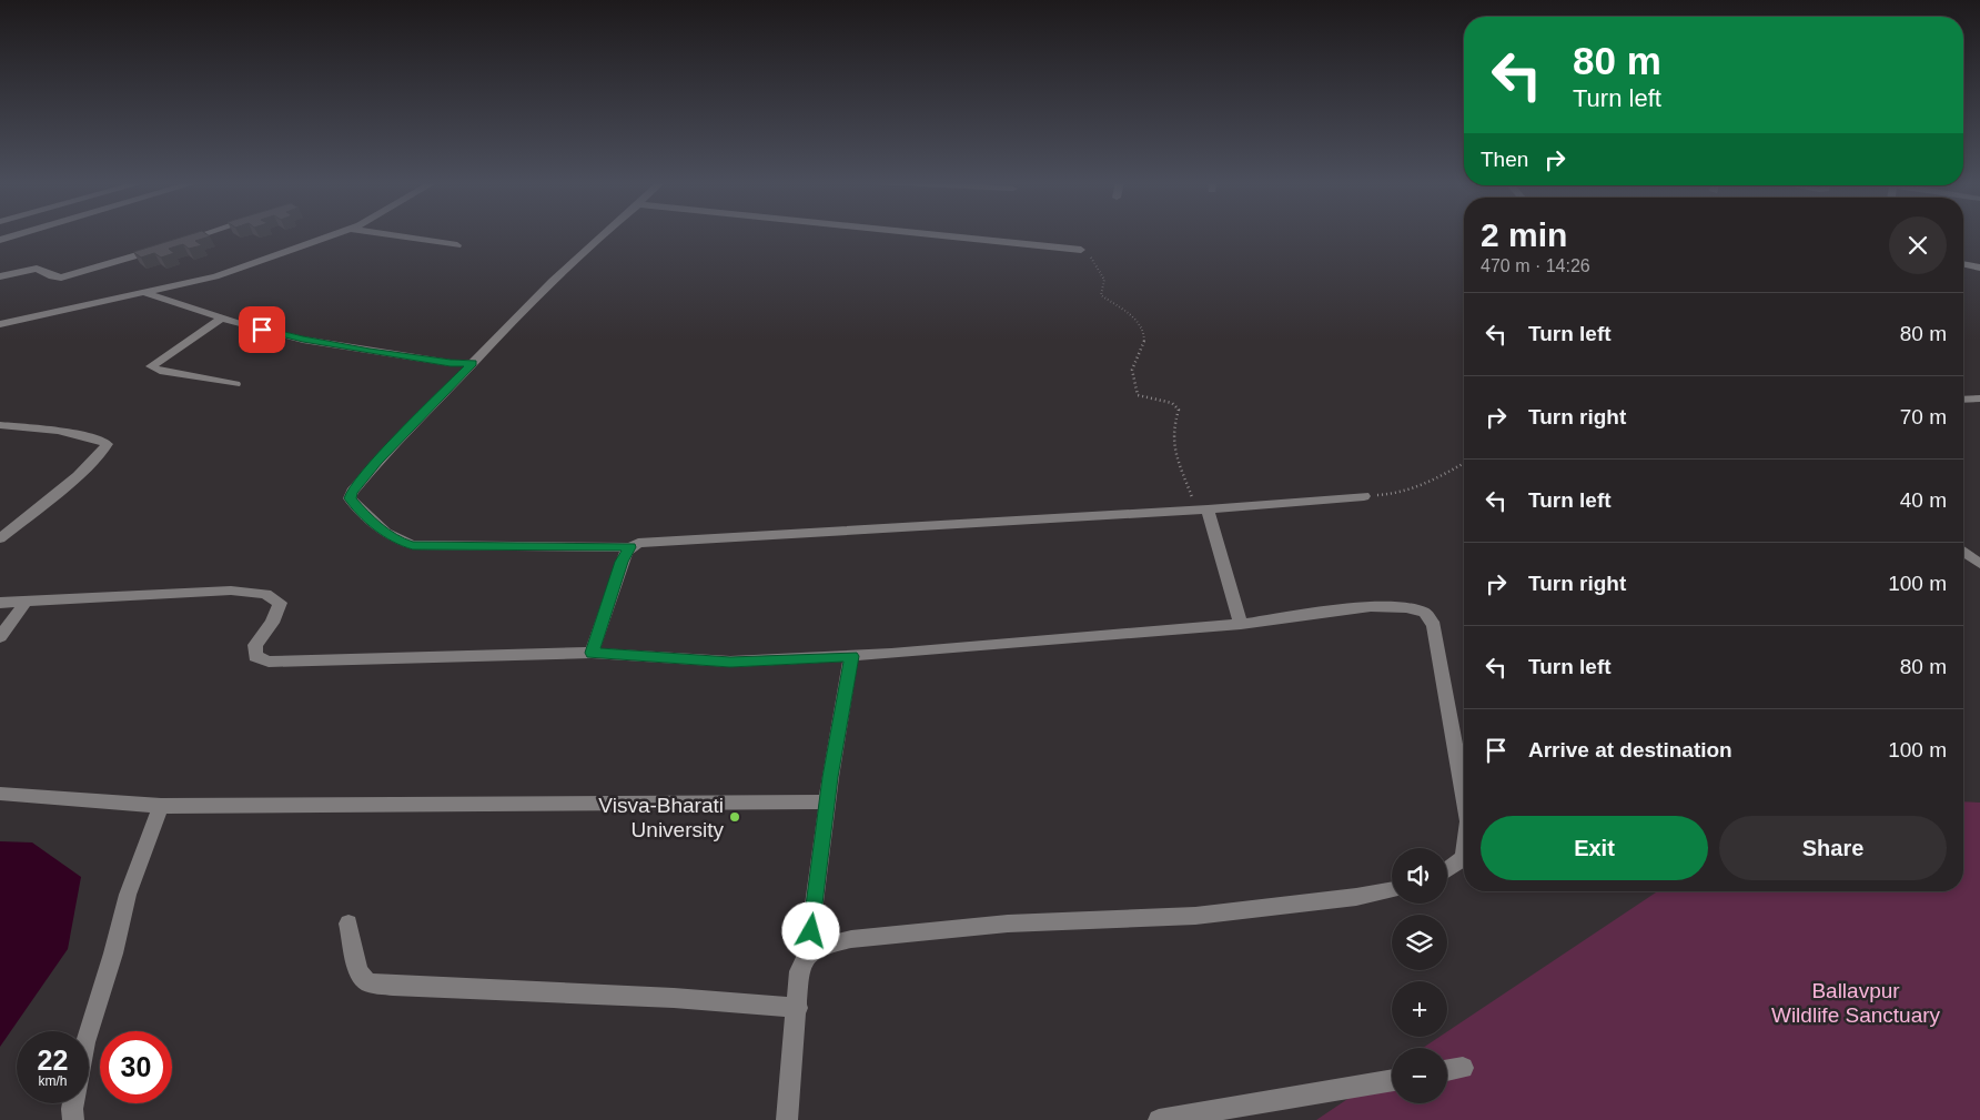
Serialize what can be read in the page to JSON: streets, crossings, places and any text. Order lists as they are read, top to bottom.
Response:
{
  "parks": ["Ballavpur Wildlife Sanctuary"],
  "places": ["Visva-Bharati University"],
  "page": {
    "turn": ["80 m", "Turn left"],
    "then": "Then",
    "heading": ["2 min", "470 m · 14:26"],
    "list": [
      {
        "name": "Turn left",
        "value": "80 m"
      },
      {
        "name": "Turn right",
        "value": "70 m"
      },
      {
        "name": "Turn left",
        "value": "40 m"
      },
      {
        "name": "Turn right",
        "value": "100 m"
      },
      {
        "name": "Turn left",
        "value": "80 m"
      },
      {
        "name": "Arrive at destination",
        "value": "100 m"
      }
    ],
    "buttons": ["Exit", "Share"],
    "map_buttons": ["+", "−"],
    "speed": "22 km/h",
    "limit": "30"
  }
}
